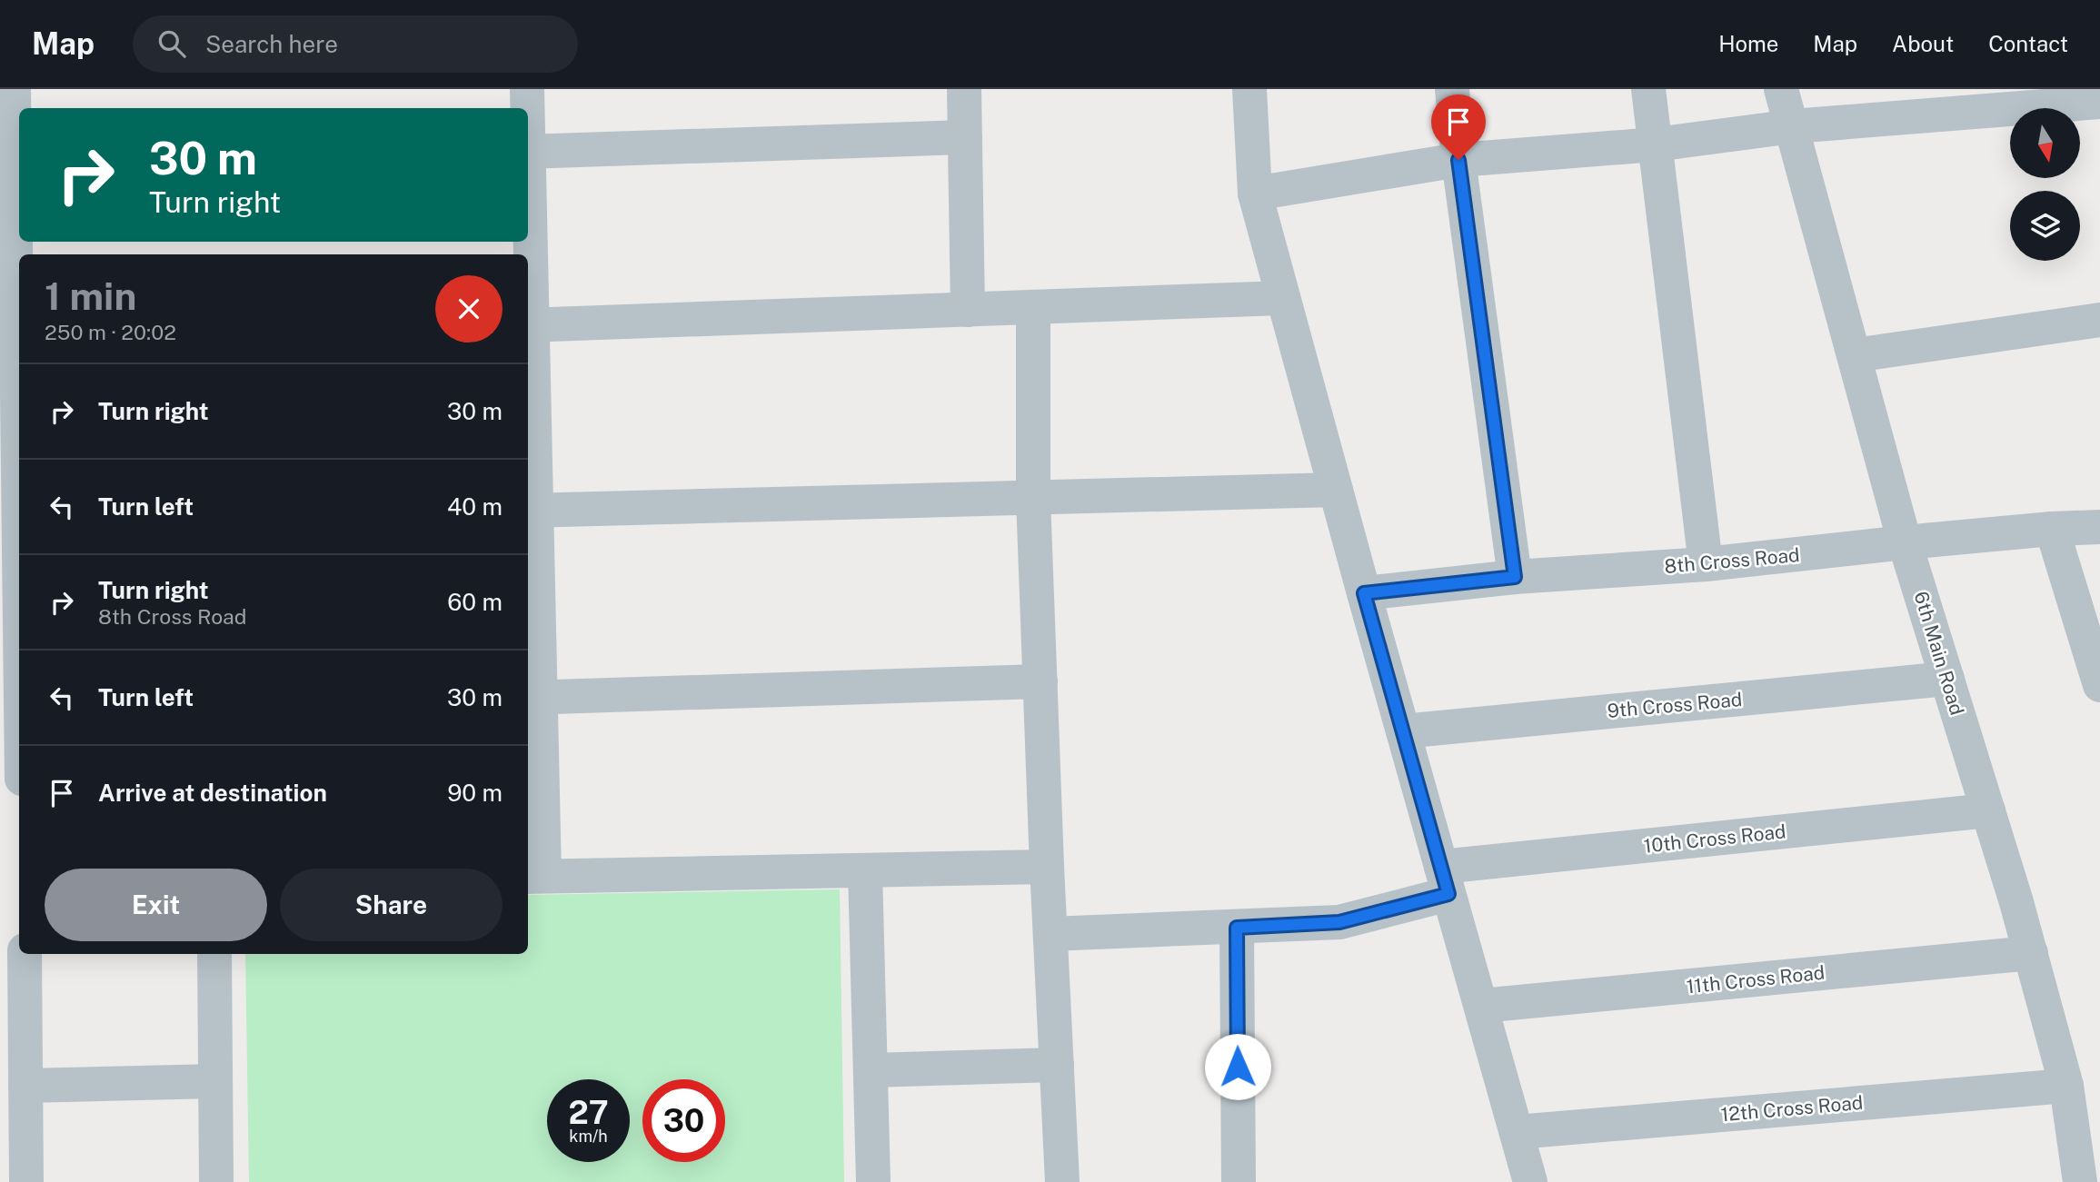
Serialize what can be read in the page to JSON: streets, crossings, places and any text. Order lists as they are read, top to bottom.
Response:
{
  "streets": {
    "street": [
      "8th Cross Road",
      "6th Main Road",
      "9th Cross Road",
      "10th Cross Road",
      "11th Cross Road",
      "12th Cross Road"
    ]
  },
  "crossings": [
    ["8th Cross Road", "6th Main Road"],
    ["6th Main Road", "9th Cross Road"],
    ["6th Main Road", "10th Cross Road"],
    ["6th Main Road", "11th Cross Road"],
    ["6th Main Road", "12th Cross Road"]
  ],
  "north": "bottom",
  "page": {
    "header": "Map",
    "search": "Search here",
    "nav": [
      "Home",
      "Map",
      "About",
      "Contact"
    ],
    "turn": ["30 m", "Turn right"],
    "heading": ["1 min", "250 m · 20:02"],
    "list": [
      {
        "name": "Turn right",
        "value": "30 m"
      },
      {
        "name": "Turn left",
        "value": "40 m"
      },
      {
        "name": "Turn right",
        "note": "8th Cross Road",
        "value": "60 m"
      },
      {
        "name": "Turn left",
        "value": "30 m"
      },
      {
        "name": "Arrive at destination",
        "value": "90 m"
      }
    ],
    "buttons": ["Exit", "Share"],
    "speed": "27 km/h",
    "limit": "30"
  }
}
